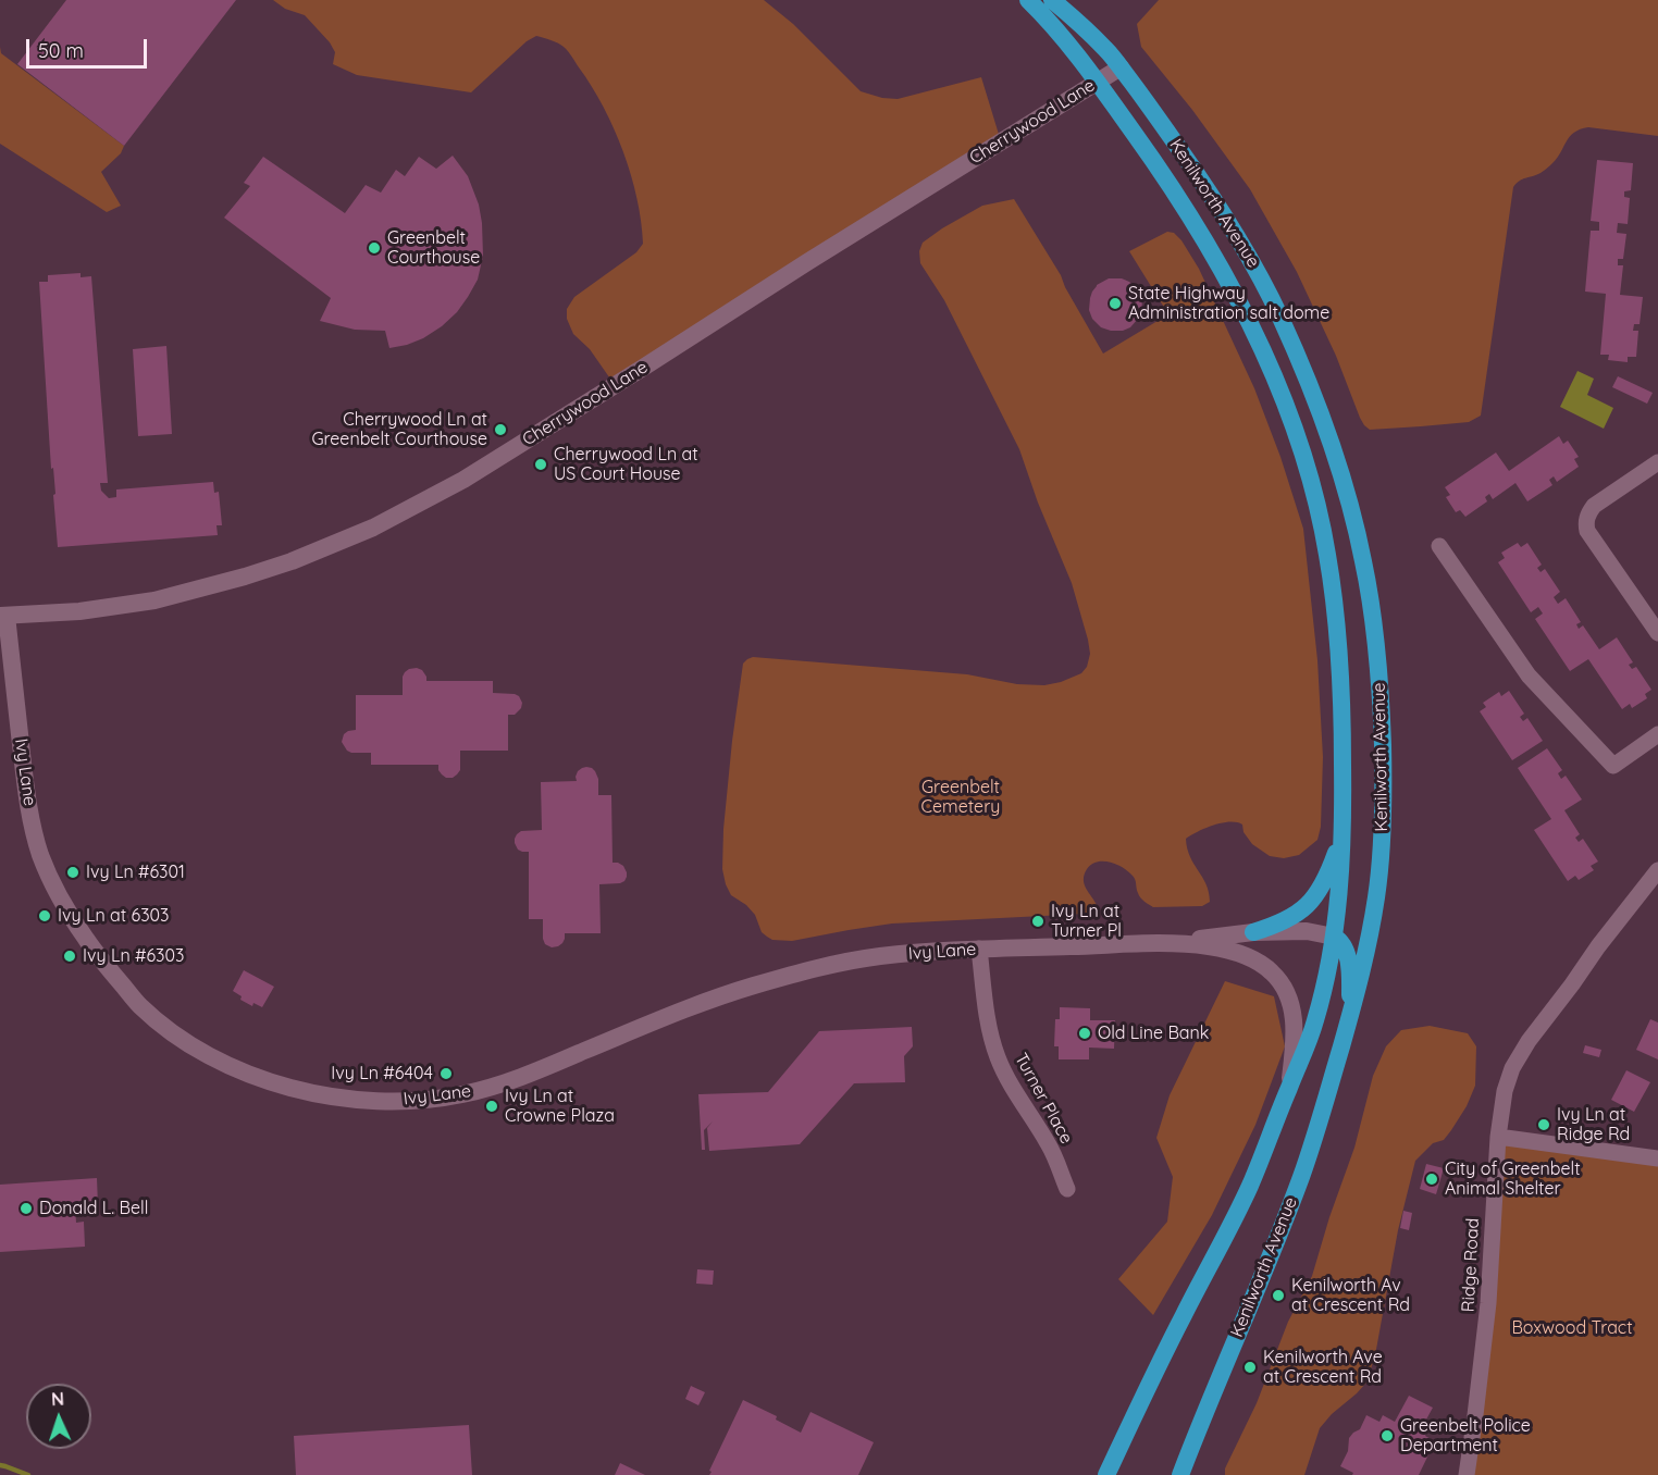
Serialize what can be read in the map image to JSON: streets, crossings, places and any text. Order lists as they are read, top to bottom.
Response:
{
  "streets": {
    "main road": ["Kenilworth Avenue"],
    "street": [
      "Cherrywood Lane",
      "Ivy Lane",
      "Turner Place",
      "Ridge Road"
    ]
  },
  "crossings": [
    ["Cherrywood Lane", "Kenilworth Avenue"],
    ["Cherrywood Lane", "Ivy Lane"],
    ["Kenilworth Avenue", "Ivy Lane"],
    ["Ivy Lane", "Turner Place"]
  ],
  "parks": ["Greenbelt Cemetery", "Boxwood Tract"],
  "places": [
    "Greenbelt Courthouse",
    "State Highway Administration salt dome",
    "Cherrywood Ln at Greenbelt Courthouse",
    "Cherrywood Ln at US Court House",
    "Ivy Ln #6301",
    "Ivy Ln at 6303",
    "Ivy Ln at Turner Pl",
    "Ivy Ln #6303",
    "Old Line Bank",
    "Ivy Ln #6404",
    "Ivy Ln at Crowne Plaza",
    "Ivy Ln at Ridge Rd",
    "City of Greenbelt Animal Shelter",
    "Donald L. Bell",
    "Kenilworth Av at Crescent Rd",
    "Kenilworth Ave at Crescent Rd",
    "Greenbelt Police Department"
  ],
  "scale_bar": "50 m",
  "north": "top"
}
